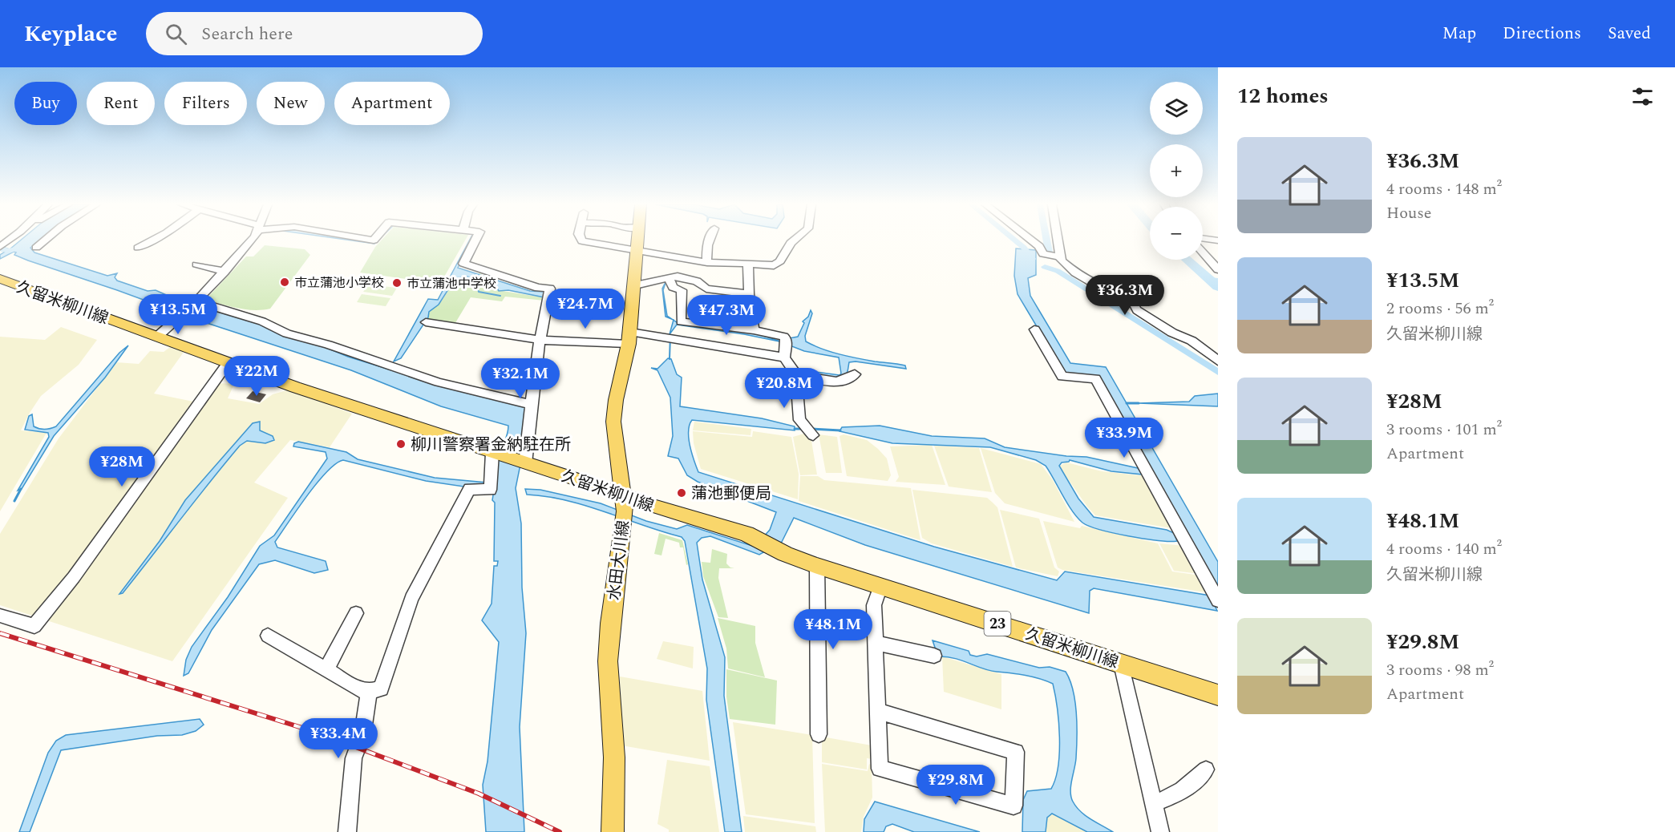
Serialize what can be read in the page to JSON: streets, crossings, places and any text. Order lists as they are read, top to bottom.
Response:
{
  "streets": {
    "main road": ["久留米柳川線", "水田大川線", "23"]
  },
  "crossings": [
    ["久留米柳川線", "水田大川線"]
  ],
  "places": [
    "市立蒲池小学校",
    "市立蒲池中学校",
    "柳川警察署金納駐在所",
    "蒲池郵便局"
  ],
  "page": {
    "header": "Keyplace",
    "search": "Search here",
    "nav": ["Map", "Directions", "Saved"],
    "heading": "12 homes",
    "map_buttons": ["+", "−"],
    "chip": [
      "Buy",
      "Rent",
      "Filters",
      "New",
      "Apartment"
    ],
    "list": [
      {
        "name": "¥36.3M",
        "note": "4 rooms · 148 m² · House"
      },
      {
        "name": "¥13.5M",
        "note": "2 rooms · 56 m² · 久留米柳川線"
      },
      {
        "name": "¥28M",
        "note": "3 rooms · 101 m² · Apartment"
      },
      {
        "name": "¥48.1M",
        "note": "4 rooms · 140 m² · 久留米柳川線"
      },
      {
        "name": "¥29.8M",
        "note": "3 rooms · 98 m² · Apartment"
      }
    ],
    "price": [
      "¥36.3M",
      "¥24.7M",
      "¥13.5M",
      "¥47.3M",
      "¥22M",
      "¥32.1M",
      "¥20.8M",
      "¥33.9M",
      "¥28M",
      "¥48.1M",
      "¥33.4M",
      "¥29.8M"
    ]
  }
}
